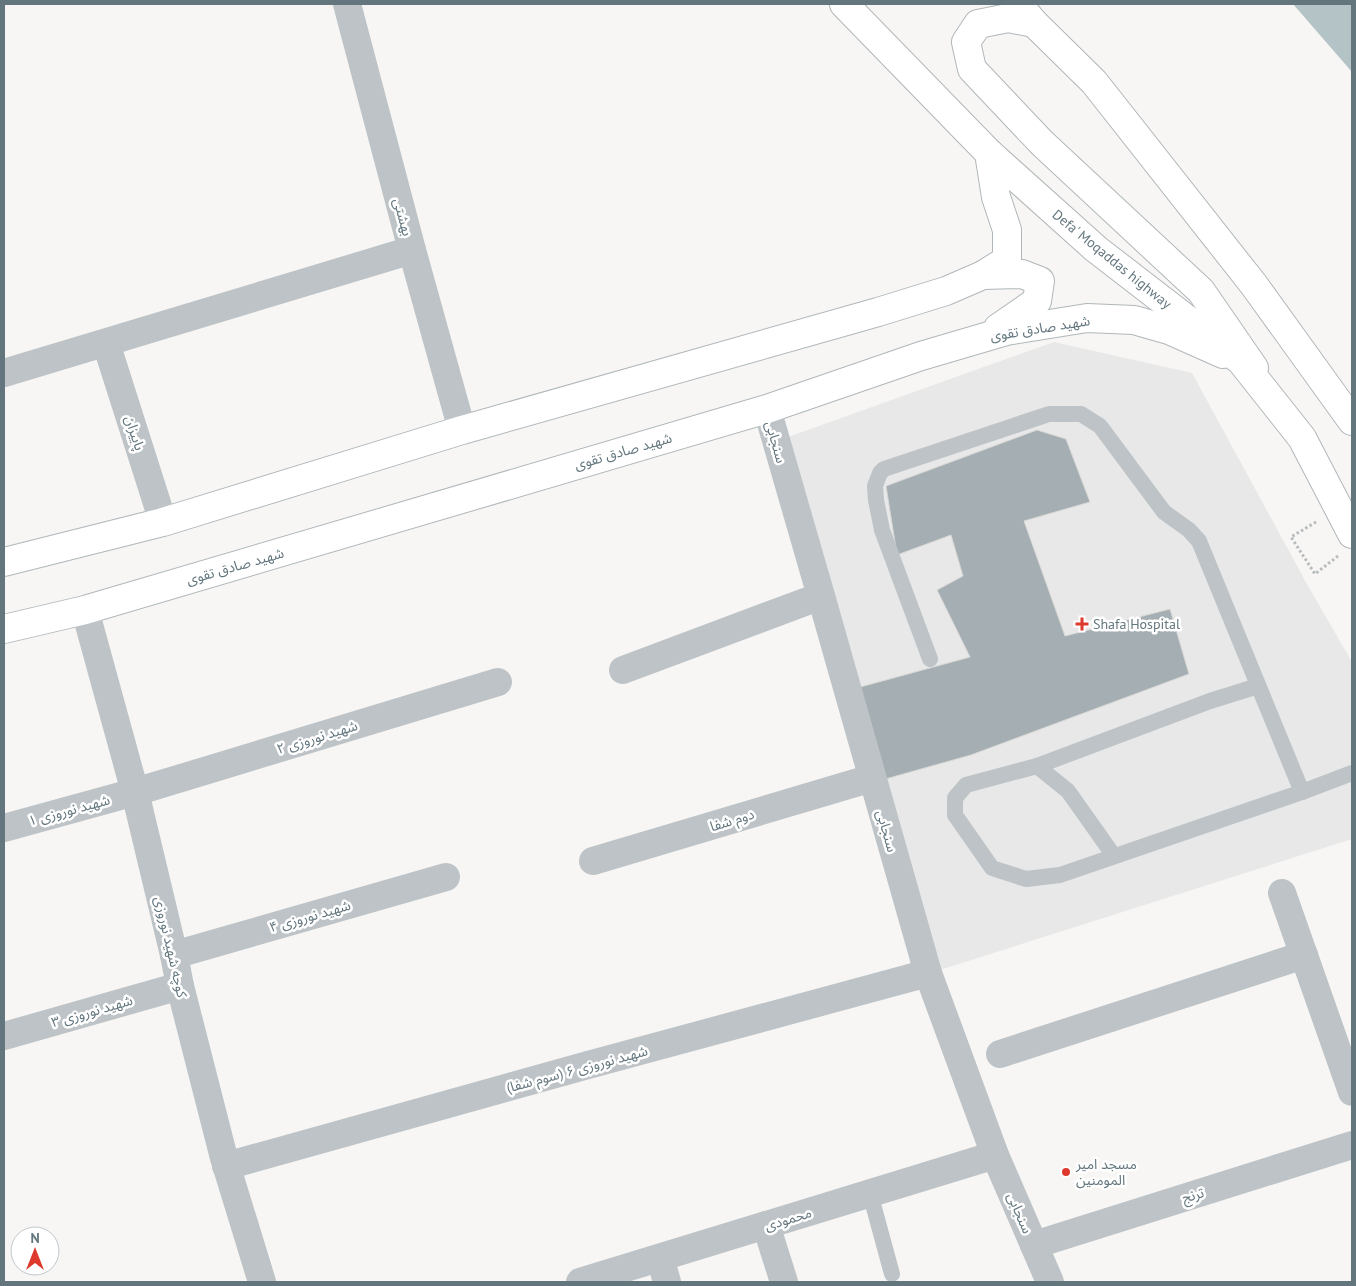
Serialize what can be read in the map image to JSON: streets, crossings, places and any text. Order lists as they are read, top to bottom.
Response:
{
  "streets": {
    "main road": ["Defa' Moqaddas highway", "شهید صادق تقوی"],
    "street": [
      "بهشتی",
      "پاییزان",
      "سنجابی",
      "شهید نوروزی ۲",
      "شهید نوروزی ۱",
      "دوم شفا",
      "شهید نوروزی ۴",
      "کوچه شهید نوروزی",
      "شهید نوروزی ۳",
      "شهید نوروزی ۶ (سوم شفا)",
      "ترنج",
      "محمودی"
    ]
  },
  "crossings": [
    ["Defa' Moqaddas highway", "شهید صادق تقوی"],
    ["شهید صادق تقوی", "سنجابی"],
    ["شهید صادق تقوی", "کوچه شهید نوروزی"],
    ["سنجابی", "دوم شفا"],
    ["سنجابی", "شهید نوروزی ۶ (سوم شفا)"],
    ["سنجابی", "ترنج"],
    ["سنجابی", "محمودی"],
    ["شهید نوروزی ۲", "شهید نوروزی ۱"],
    ["شهید نوروزی ۲", "کوچه شهید نوروزی"],
    ["شهید نوروزی ۱", "کوچه شهید نوروزی"],
    ["شهید نوروزی ۴", "کوچه شهید نوروزی"],
    ["کوچه شهید نوروزی", "شهید نوروزی ۳"],
    ["کوچه شهید نوروزی", "شهید نوروزی ۶ (سوم شفا)"]
  ],
  "places": {
    "health": ["Shafa Hospital"],
    "other": ["مسجد امیر المومنین"]
  },
  "north": "top"
}
